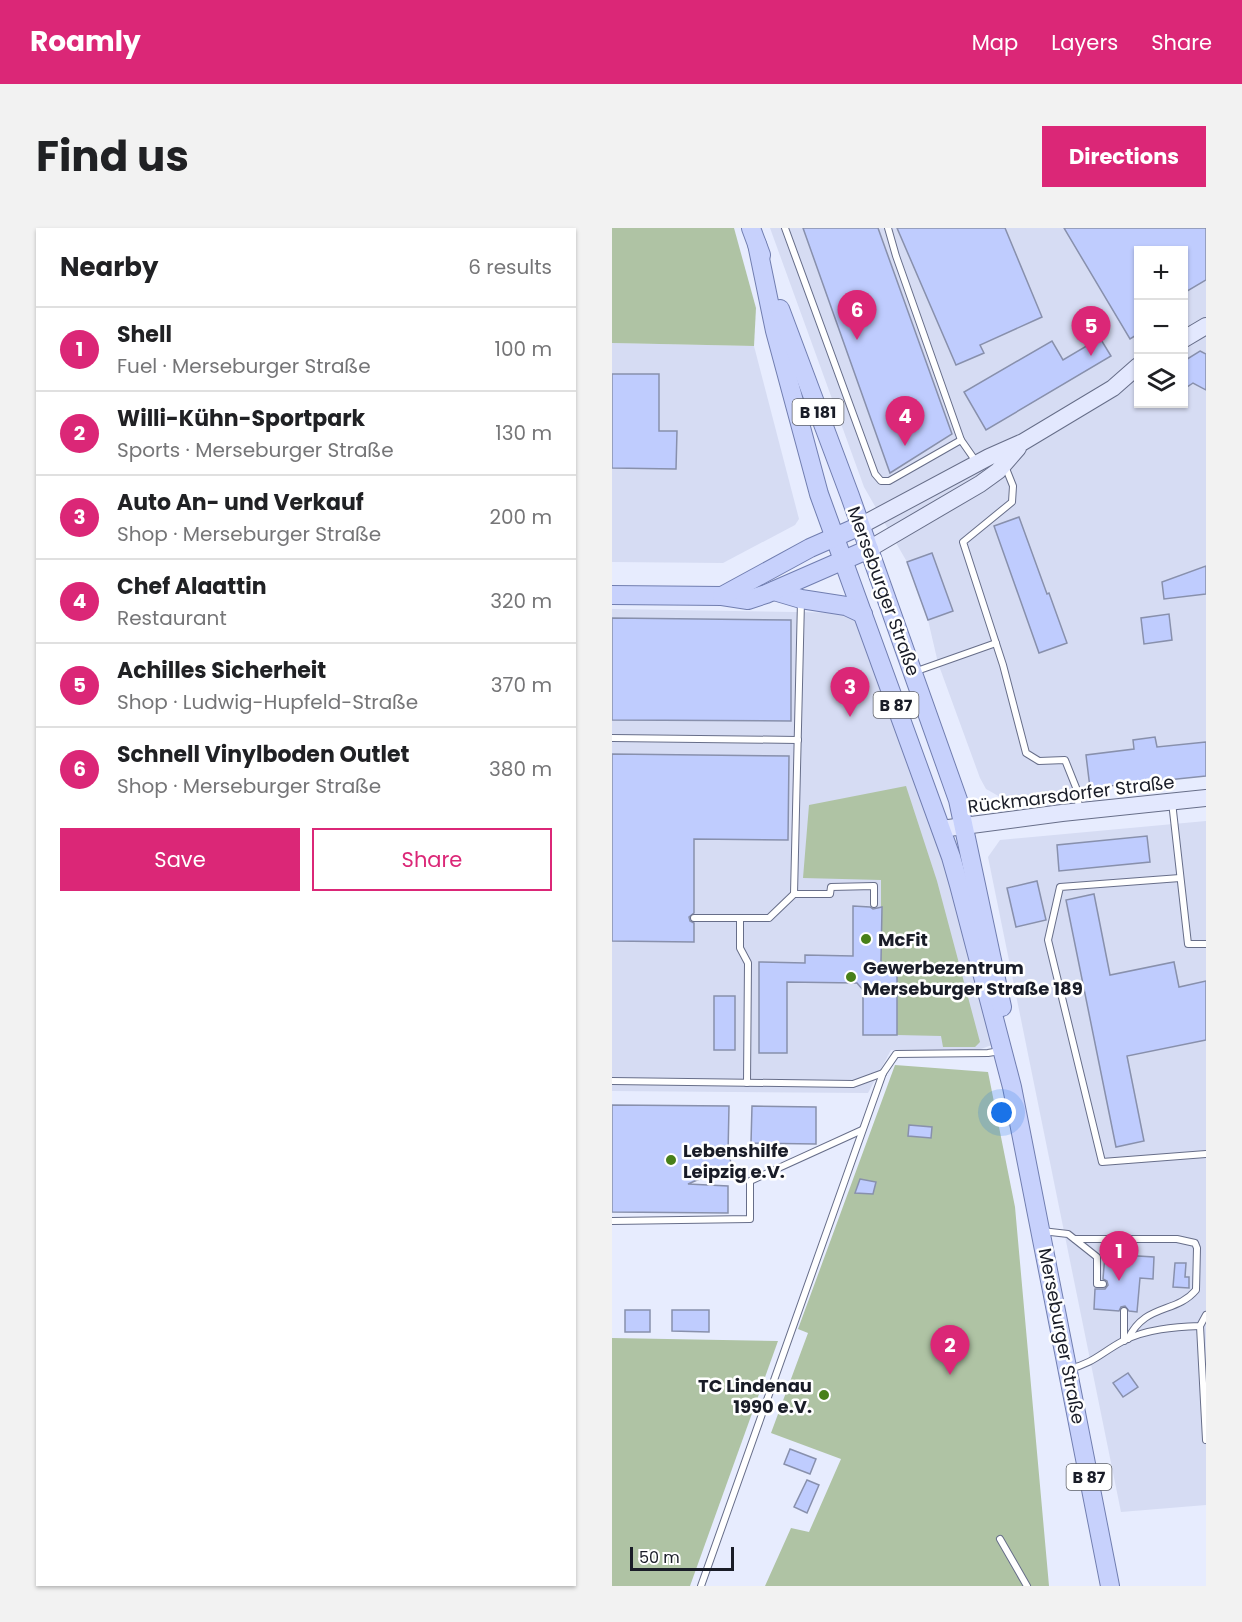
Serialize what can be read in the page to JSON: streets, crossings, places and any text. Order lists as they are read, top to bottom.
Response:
{
  "streets": {
    "main road": [
      "B 181",
      "Merseburger Straße",
      "B 87",
      "Rückmarsdorfer Straße"
    ]
  },
  "crossings": [
    ["Merseburger Straße", "Rückmarsdorfer Straße"]
  ],
  "places": [
    "McFit",
    "Gewerbezentrum Merseburger Straße 189",
    "Lebenshilfe Leipzig e.V.",
    "TC Lindenau 1990 e.V."
  ],
  "scale_bar": "50 m",
  "page": {
    "header": "Roamly",
    "nav": ["Map", "Layers", "Share"],
    "title": "Find us",
    "buttons": [
      "Directions",
      ["Save", "Share"]
    ],
    "heading": ["Nearby", "6 results"],
    "map_buttons": ["+", "−"],
    "pins": [
      "6",
      "5",
      "4",
      "3",
      "1",
      "2"
    ],
    "list": [
      {
        "mark": "1",
        "name": "Shell",
        "note": "Fuel · Merseburger Straße",
        "value": "100 m"
      },
      {
        "mark": "2",
        "name": "Willi-Kühn-Sportpark",
        "note": "Sports · Merseburger Straße",
        "value": "130 m"
      },
      {
        "mark": "3",
        "name": "Auto An- und Verkauf",
        "note": "Shop · Merseburger Straße",
        "value": "200 m"
      },
      {
        "mark": "4",
        "name": "Chef Alaattin",
        "note": "Restaurant",
        "value": "320 m"
      },
      {
        "mark": "5",
        "name": "Achilles Sicherheit",
        "note": "Shop · Ludwig-Hupfeld-Straße",
        "value": "370 m"
      },
      {
        "mark": "6",
        "name": "Schnell Vinylboden Outlet",
        "note": "Shop · Merseburger Straße",
        "value": "380 m"
      }
    ],
    "scale": "50 m"
  }
}
